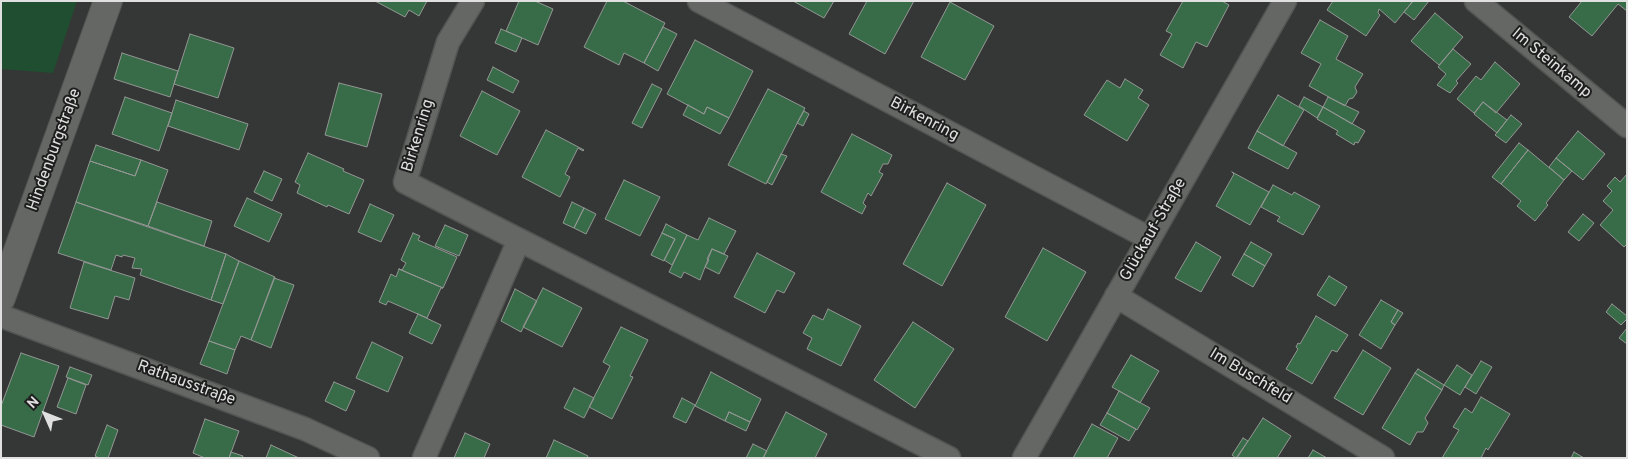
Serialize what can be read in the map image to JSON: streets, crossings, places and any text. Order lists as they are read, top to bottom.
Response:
{
  "streets": {
    "street": [
      "Im Steinkamp",
      "Birkenring",
      "Hindenburgstraße",
      "Glückauf-Straße",
      "Im Buschfeld",
      "Rathausstraße"
    ]
  },
  "crossings": [
    ["Birkenring", "Glückauf-Straße"],
    ["Glückauf-Straße", "Im Buschfeld"]
  ],
  "north": "top left"
}
